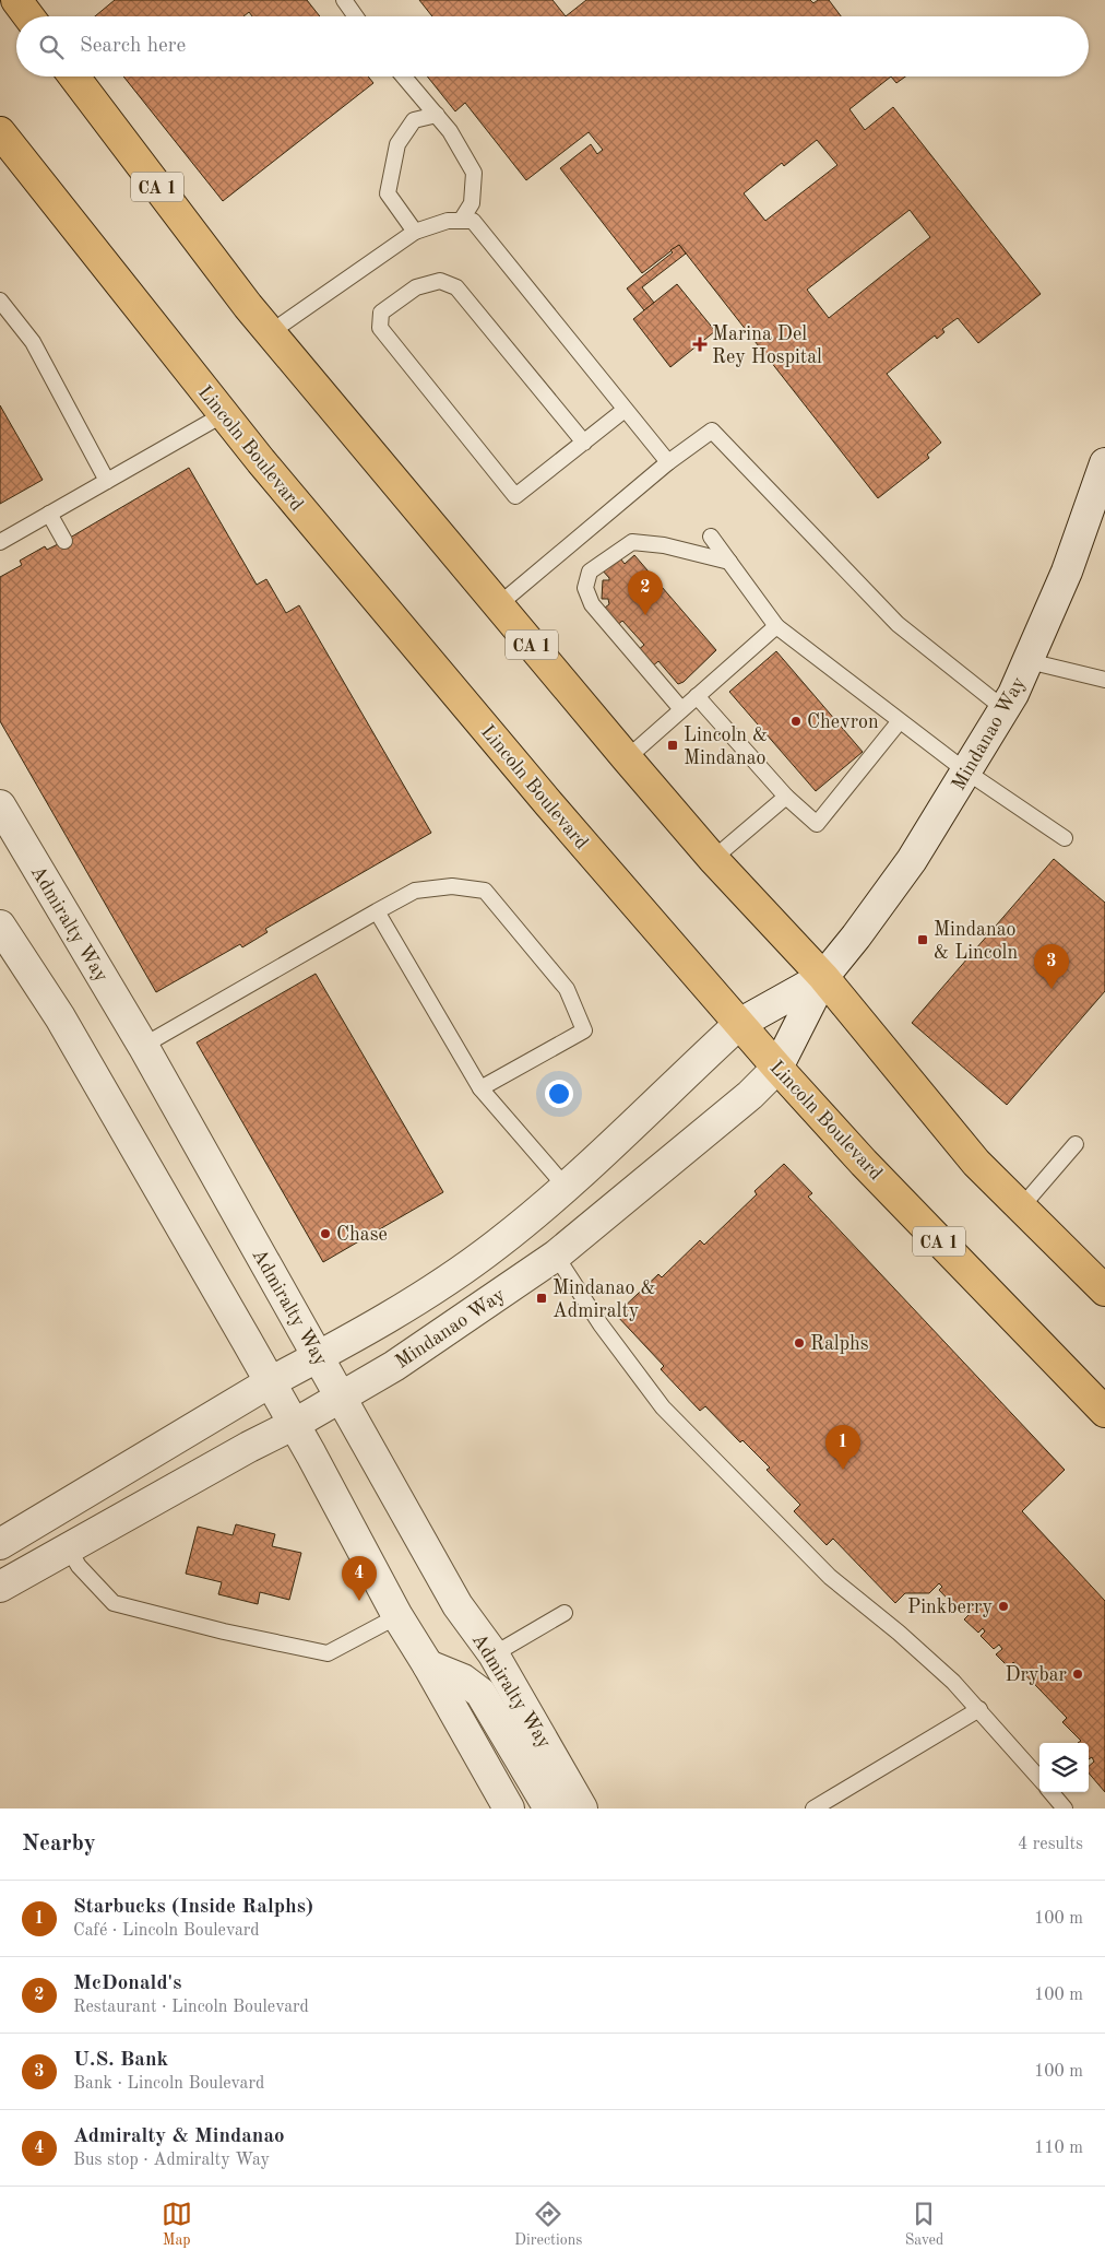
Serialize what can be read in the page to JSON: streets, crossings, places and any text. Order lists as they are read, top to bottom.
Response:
{
  "streets": {
    "highway": ["CA 1", "Lincoln Boulevard"],
    "street": ["Mindanao Way", "Admiralty Way"]
  },
  "crossings": [
    ["CA 1", "Mindanao Way"],
    ["Lincoln Boulevard", "Mindanao Way"],
    ["Mindanao Way", "Admiralty Way"]
  ],
  "places": {
    "health": ["Marina Del Rey Hospital"],
    "other": [
      "Chevron",
      "Chase",
      "Ralphs",
      "Pinkberry",
      "Drybar"
    ],
    "transit": ["Lincoln & Mindanao", "Mindanao & Lincoln", "Mindanao & Admiralty"]
  },
  "page": {
    "search": "Search here",
    "pins": [
      "2",
      "3",
      "1",
      "4"
    ],
    "heading": ["Nearby", "4 results"],
    "list": [
      {
        "mark": "1",
        "name": "Starbucks (Inside Ralphs)",
        "note": "Café · Lincoln Boulevard",
        "value": "100 m"
      },
      {
        "mark": "2",
        "name": "McDonald's",
        "note": "Restaurant · Lincoln Boulevard",
        "value": "100 m"
      },
      {
        "mark": "3",
        "name": "U.S. Bank",
        "note": "Bank · Lincoln Boulevard",
        "value": "100 m"
      },
      {
        "mark": "4",
        "name": "Admiralty & Mindanao",
        "note": "Bus stop · Admiralty Way",
        "value": "110 m"
      }
    ],
    "nav": ["Map", "Directions", "Saved"]
  }
}
